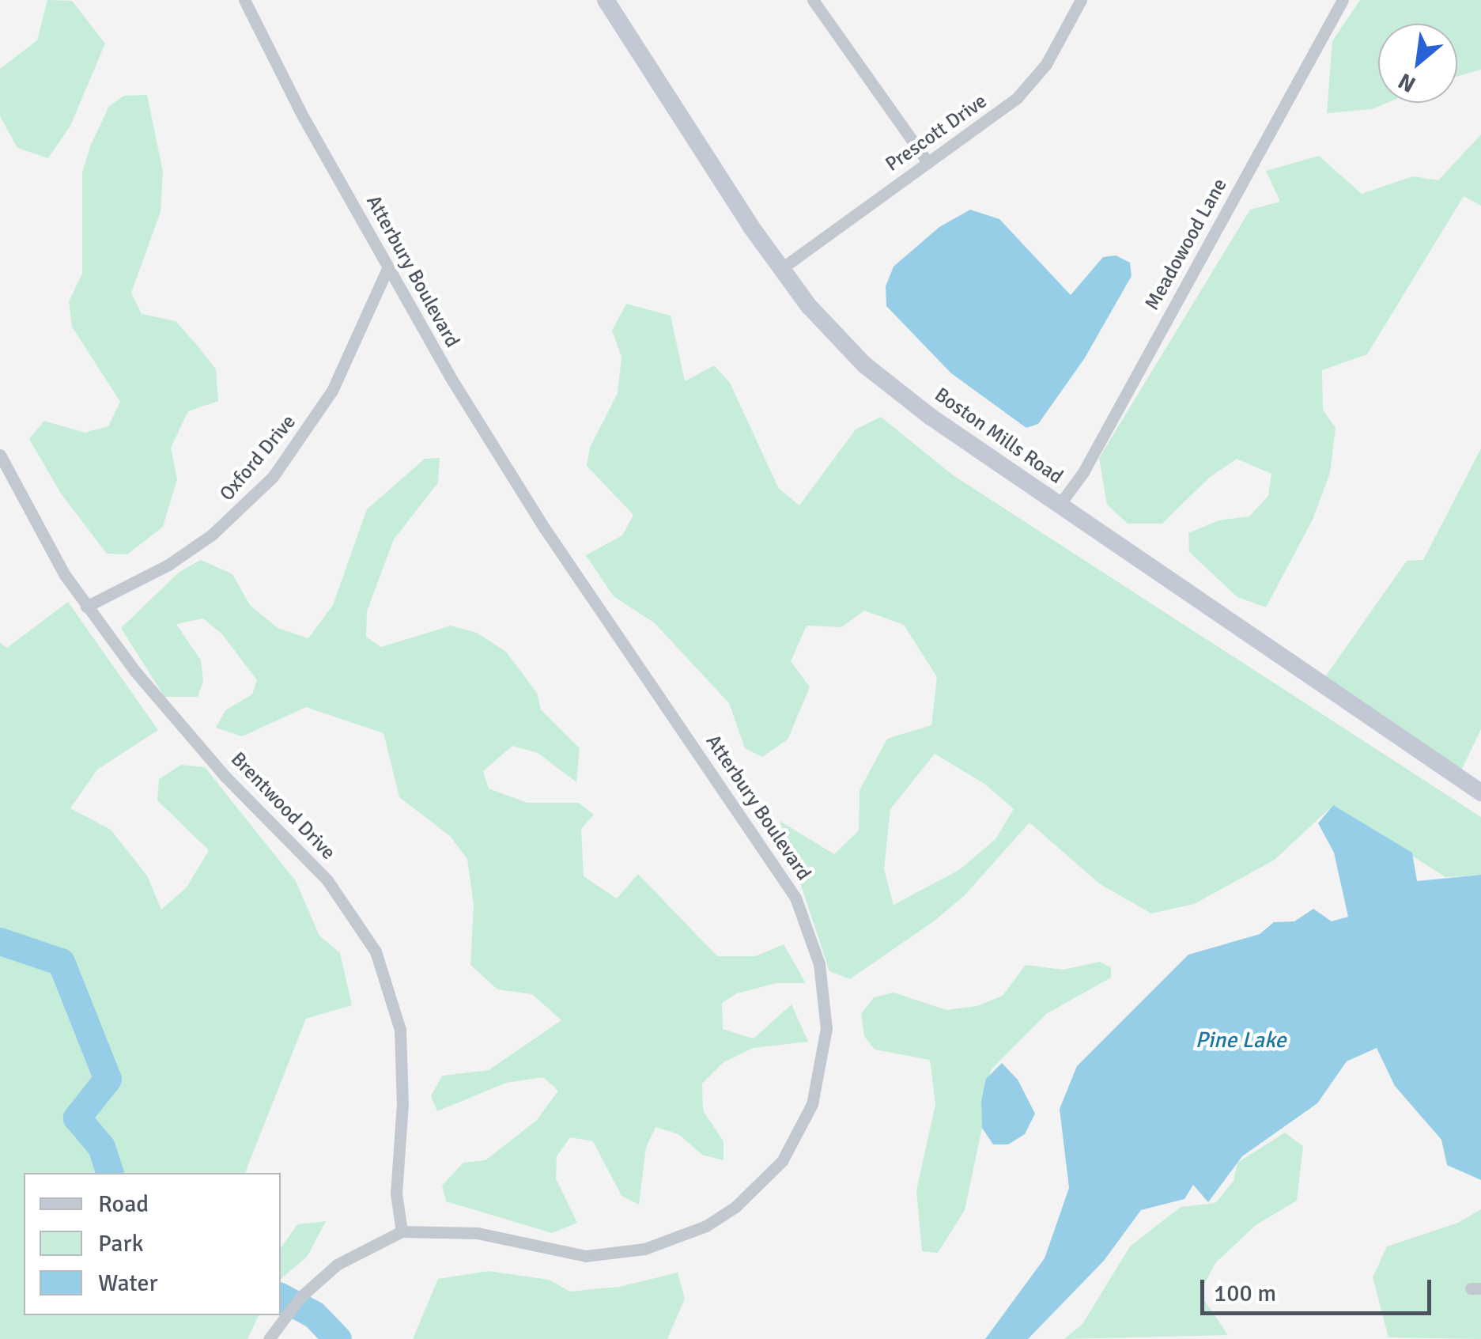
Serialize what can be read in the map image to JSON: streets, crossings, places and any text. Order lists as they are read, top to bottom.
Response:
{
  "streets": {
    "street": [
      "Prescott Drive",
      "Meadowood Lane",
      "Atterbury Boulevard",
      "Boston Mills Road",
      "Oxford Drive",
      "Brentwood Drive"
    ]
  },
  "crossings": [
    ["Prescott Drive", "Boston Mills Road"],
    ["Meadowood Lane", "Boston Mills Road"],
    ["Atterbury Boulevard", "Oxford Drive"],
    ["Atterbury Boulevard", "Brentwood Drive"],
    ["Oxford Drive", "Brentwood Drive"]
  ],
  "water": ["Pine Lake"],
  "legend": ["Road", "Park", "Water"],
  "scale_bar": "100 m",
  "north": "bottom left"
}
